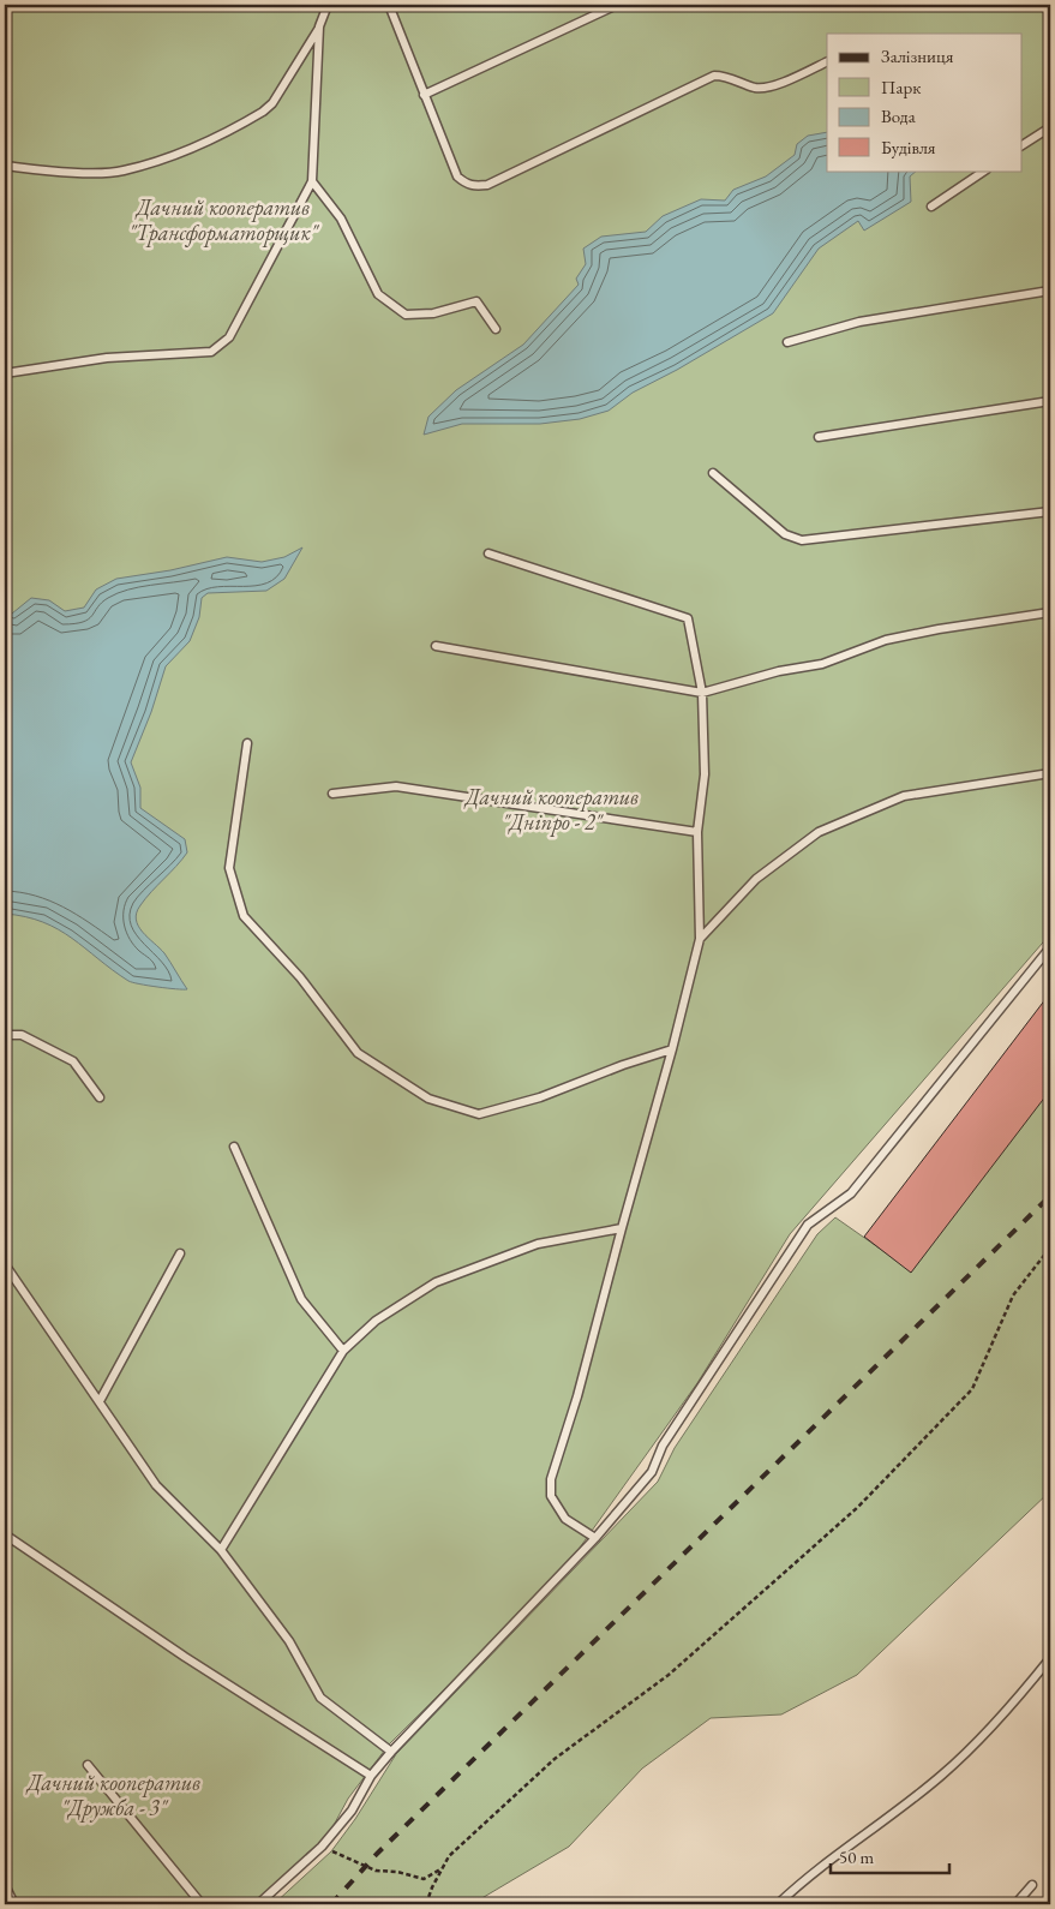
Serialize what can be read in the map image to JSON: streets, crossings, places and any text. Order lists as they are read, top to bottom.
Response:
{
  "parks": ["Дачний кооператив \"Трансформаторщик\"", "Дачний кооператив \"Дніпро - 2\"", "Дачний кооператив \"Дружба - 3\""],
  "legend": [
    "Залізниця",
    "Парк",
    "Вода",
    "Будівля"
  ],
  "scale_bar": "50 m"
}
